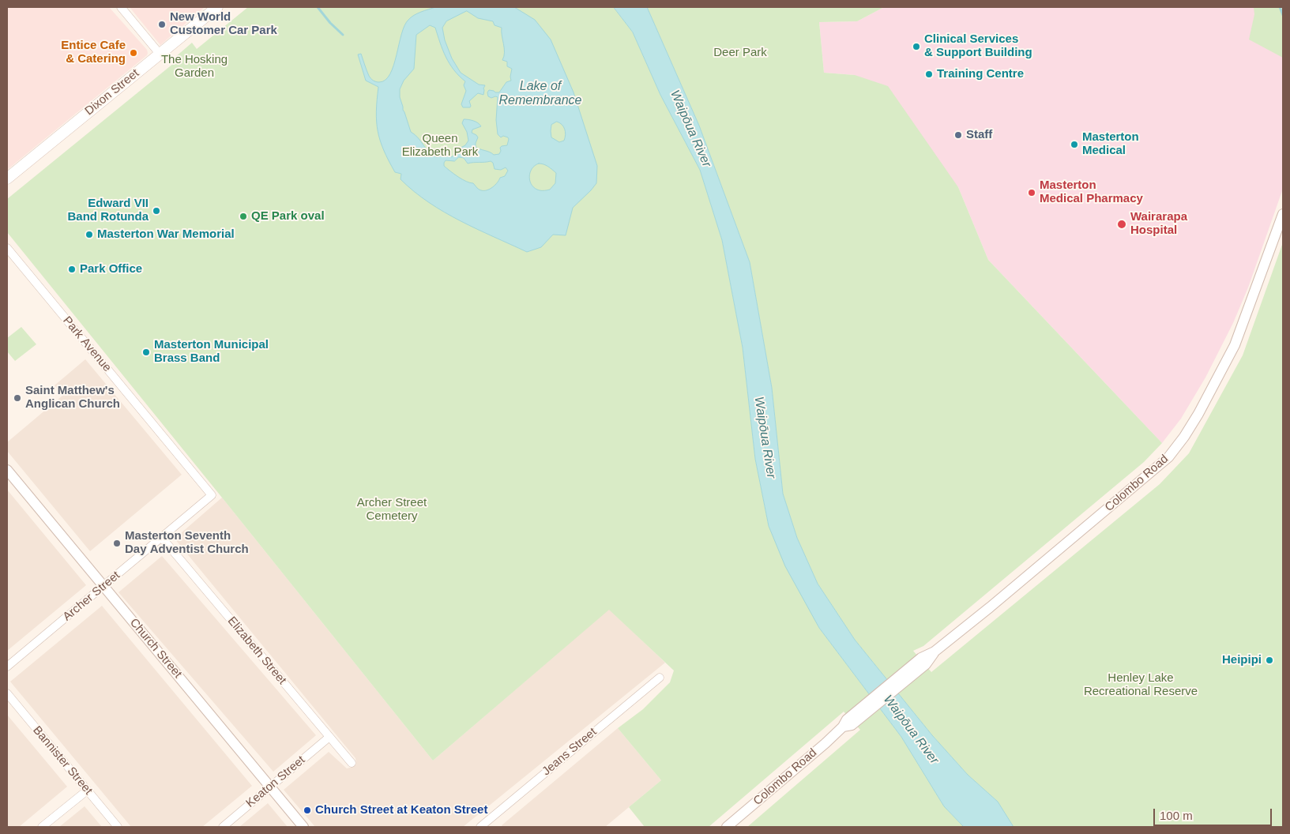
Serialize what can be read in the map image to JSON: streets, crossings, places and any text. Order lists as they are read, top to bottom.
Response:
{
  "streets": {
    "main road": ["Dixon Street"],
    "street": [
      "Park Avenue",
      "Colombo Road",
      "Archer Street",
      "Church Street",
      "Elizabeth Street",
      "Jeans Street",
      "Bannister Street",
      "Keaton Street"
    ]
  },
  "crossings": [
    ["Park Avenue", "Archer Street"],
    ["Archer Street", "Church Street"],
    ["Archer Street", "Elizabeth Street"],
    ["Church Street", "Keaton Street"],
    ["Elizabeth Street", "Keaton Street"]
  ],
  "water": ["Lake of Remembrance", "Waipōua River"],
  "parks": [
    "Deer Park",
    "The Hosking Garden",
    "Queen Elizabeth Park",
    "Archer Street Cemetery",
    "Henley Lake Recreational Reserve"
  ],
  "places": [
    "New World Customer Car Park",
    "Clinical Services & Support Building",
    "Entice Cafe & Catering",
    "Training Centre",
    "Staff",
    "Masterton Medical",
    "Masterton Medical Pharmacy",
    "Edward VII Band Rotunda",
    "QE Park oval",
    "Wairarapa Hospital",
    "Masterton War Memorial",
    "Park Office",
    "Masterton Municipal Brass Band",
    "Saint Matthew's Anglican Church",
    "Masterton Seventh Day Adventist Church",
    "Heipipi",
    "Church Street at Keaton Street"
  ],
  "scale_bar": "100 m"
}
